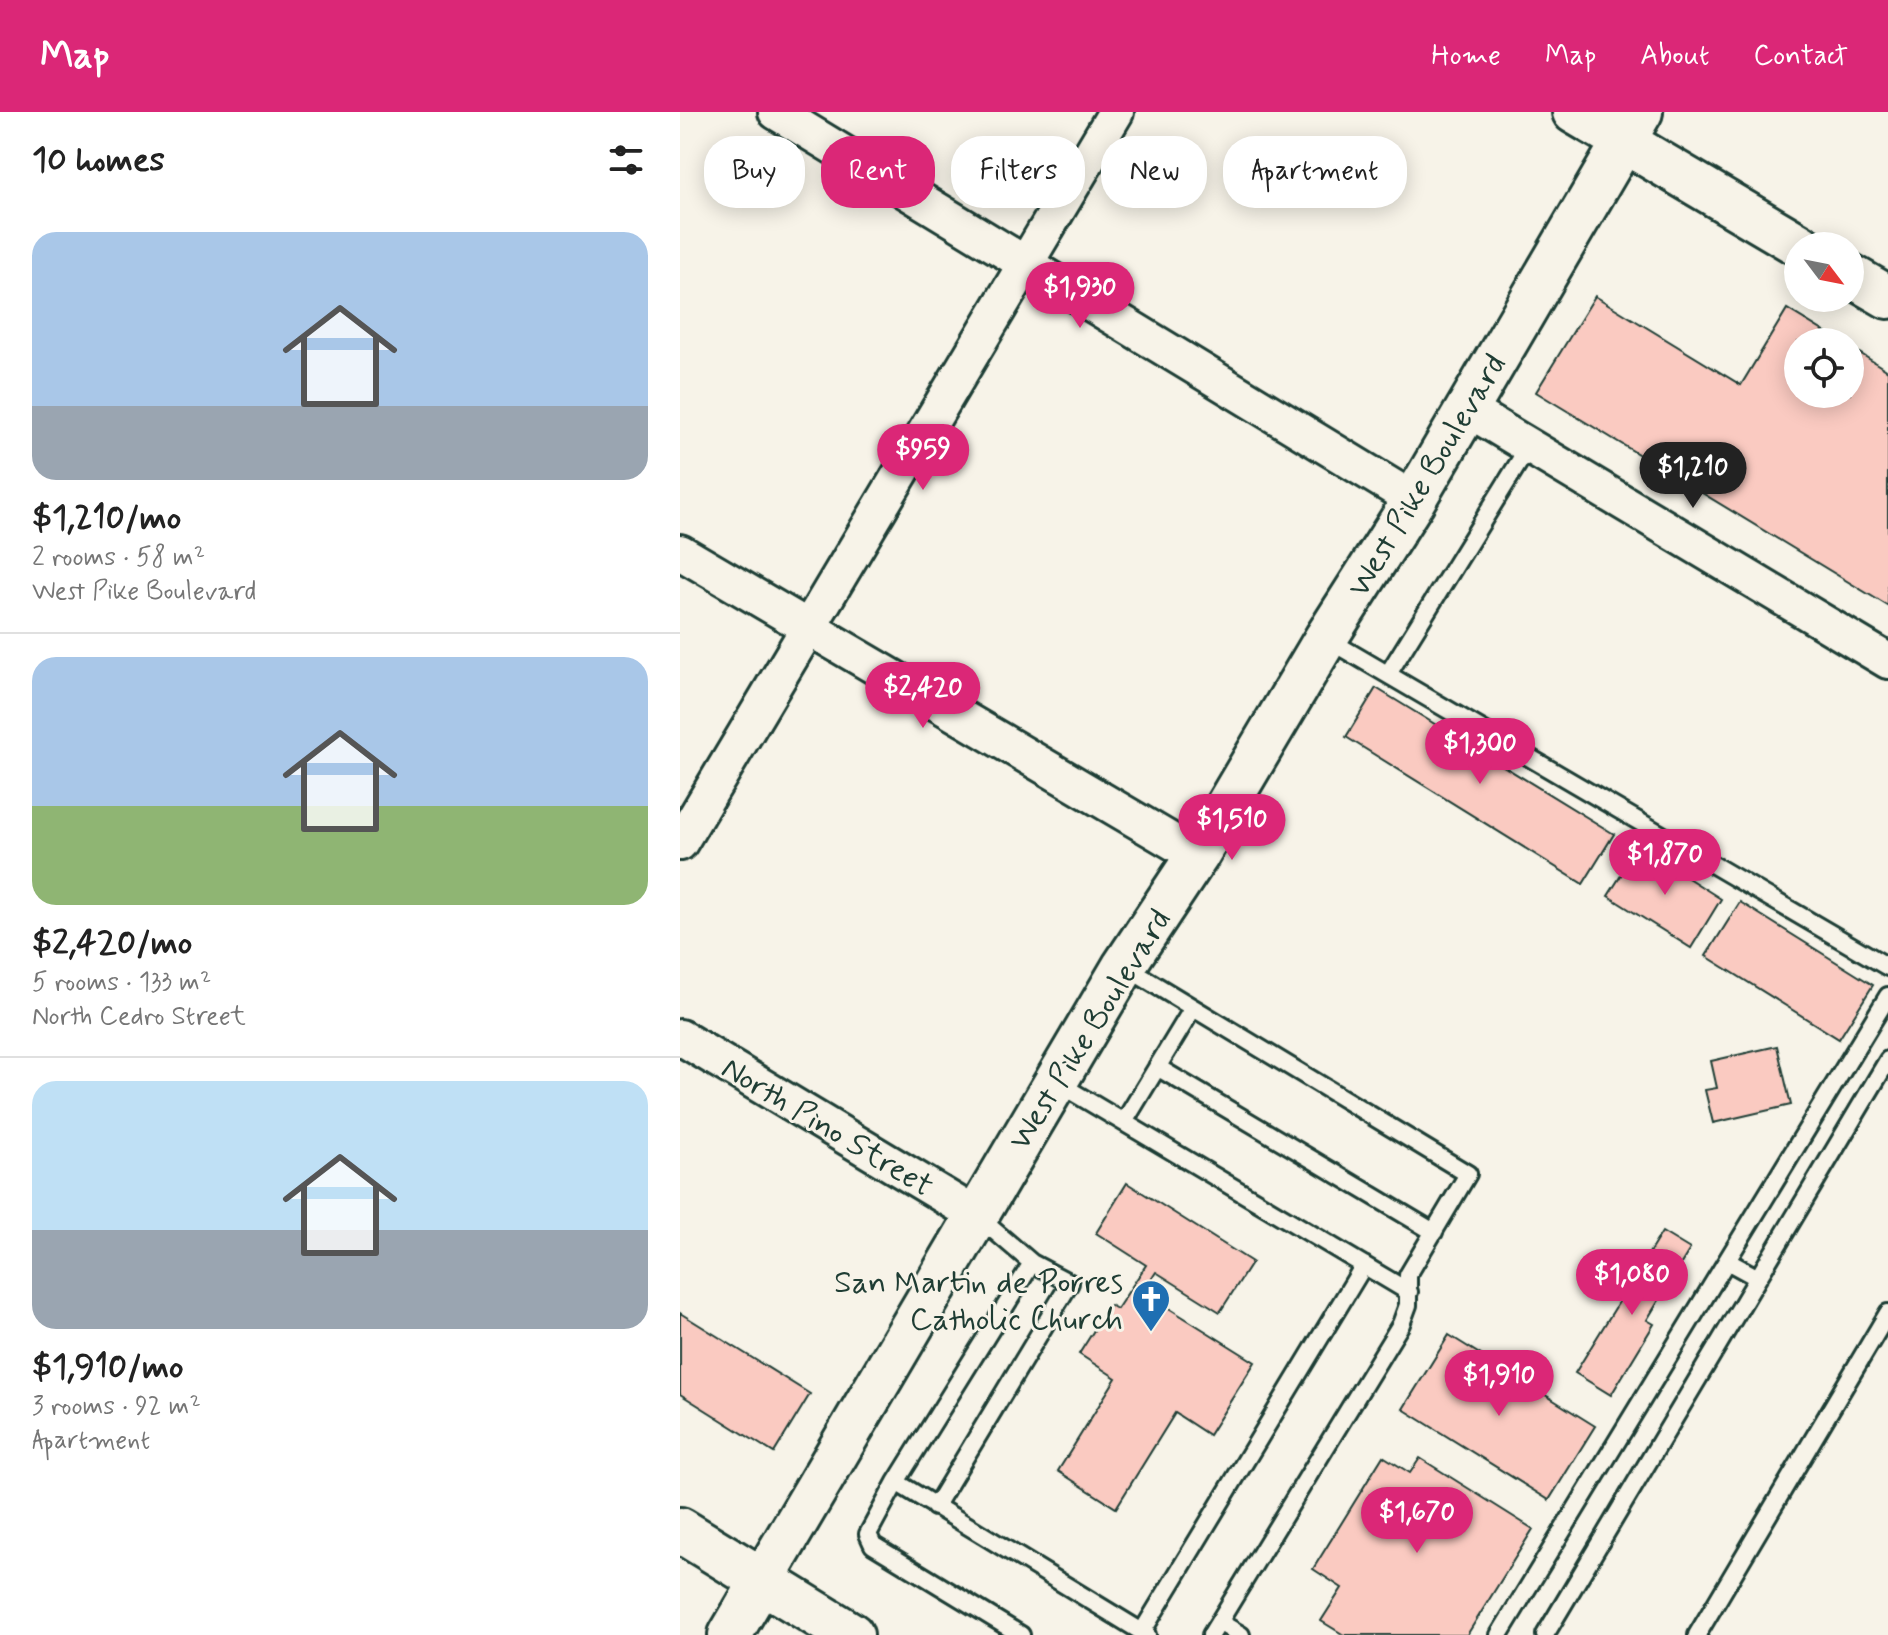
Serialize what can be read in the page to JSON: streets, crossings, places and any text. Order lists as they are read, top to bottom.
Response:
{
  "streets": {
    "street": ["West Pike Boulevard", "North Pino Street"]
  },
  "crossings": [
    ["West Pike Boulevard", "North Pino Street"]
  ],
  "places": {
    "church": ["San Martin de Porres Catholic Church"]
  },
  "north": "bottom right",
  "page": {
    "header": "Map",
    "nav": [
      "Home",
      "Map",
      "About",
      "Contact"
    ],
    "heading": "10 homes",
    "chip": [
      "Buy",
      "Rent",
      "Filters",
      "New",
      "Apartment"
    ],
    "list": [
      {
        "name": "$1,210/mo",
        "note": "2 rooms · 58 m² · West Pike Boulevard"
      },
      {
        "name": "$2,420/mo",
        "note": "5 rooms · 133 m² · North Cedro Street"
      },
      {
        "name": "$1,910/mo",
        "note": "3 rooms · 92 m² · Apartment"
      }
    ],
    "price": [
      "$1,930",
      "$959",
      "$1,210",
      "$2,420",
      "$1,300",
      "$1,510",
      "$1,870",
      "$1,080",
      "$1,910",
      "$1,670"
    ]
  }
}
